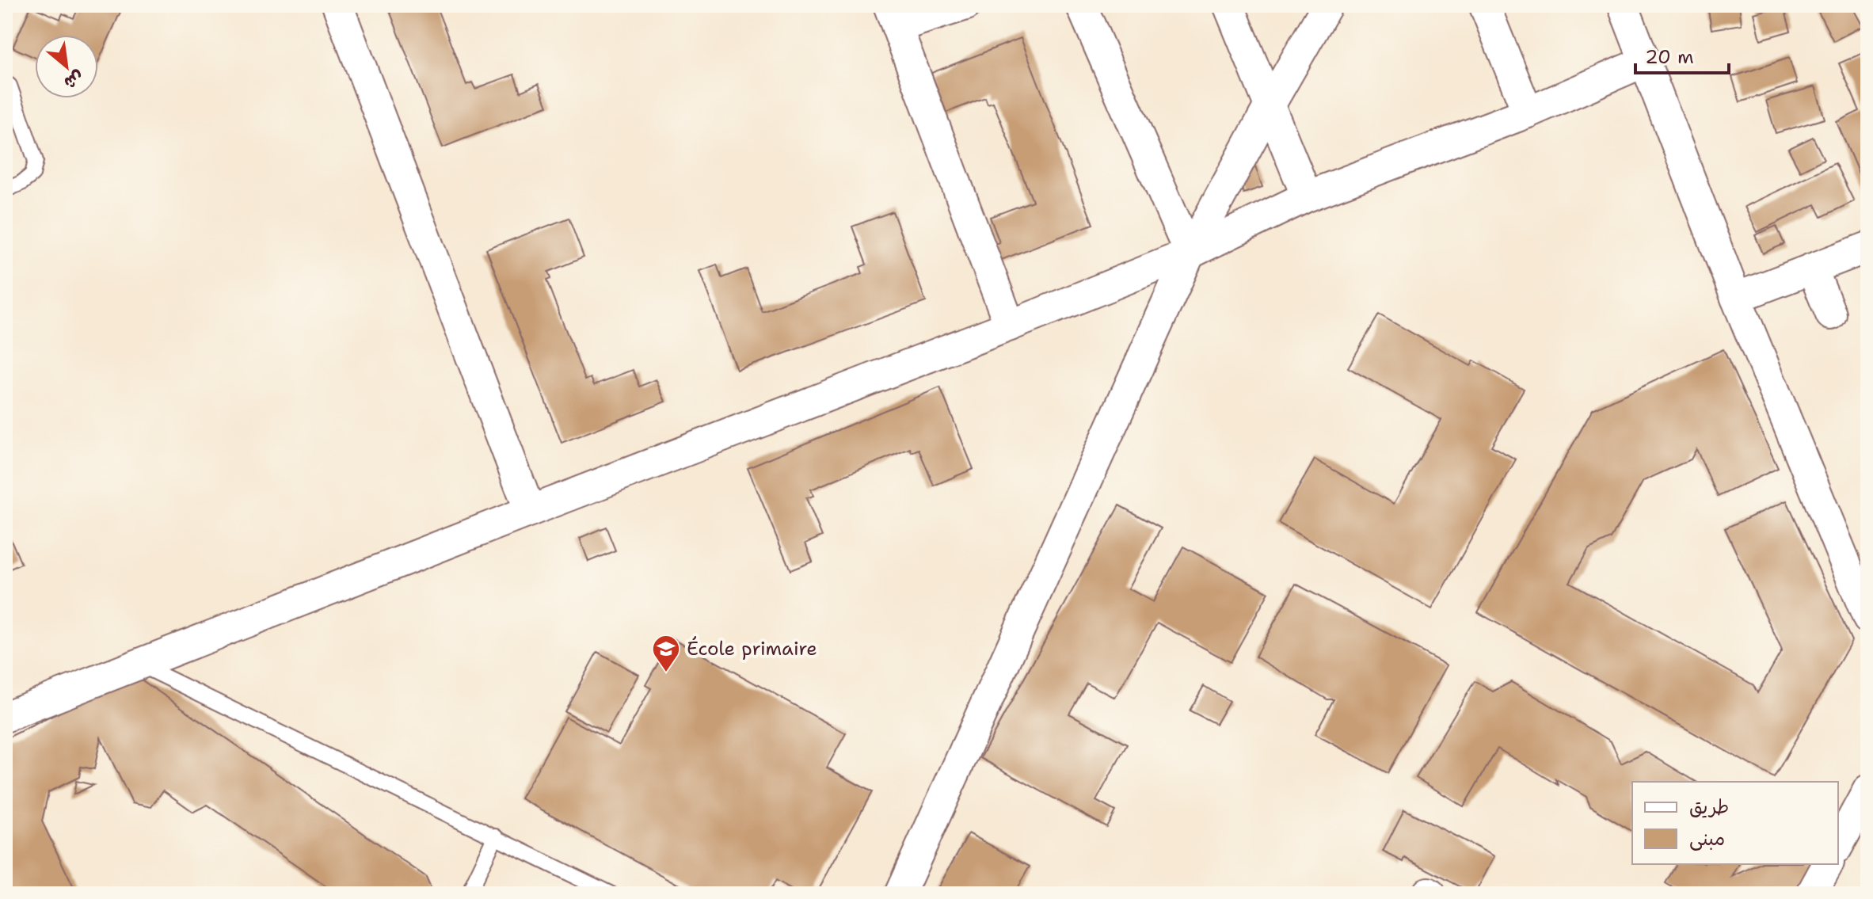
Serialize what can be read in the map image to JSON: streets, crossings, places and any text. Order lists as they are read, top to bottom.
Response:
{
  "places": {
    "school or university": ["École primaire"]
  },
  "legend": ["طريق", "مبنى"],
  "scale_bar": "20 m",
  "north": "bottom right"
}
